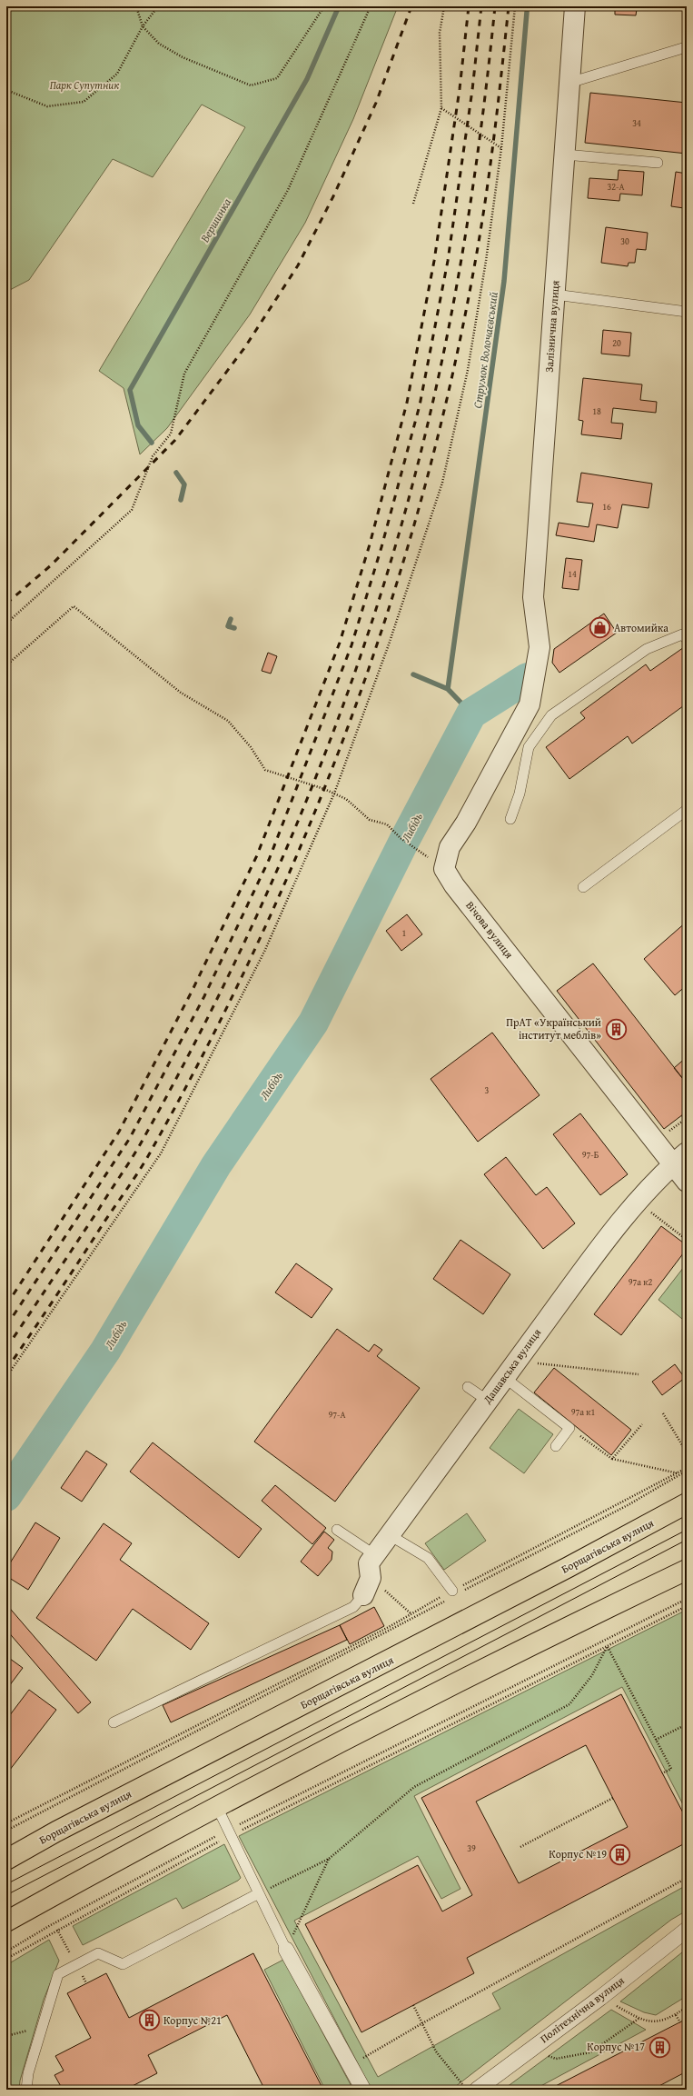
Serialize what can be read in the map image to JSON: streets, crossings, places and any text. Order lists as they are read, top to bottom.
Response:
{
  "streets": {
    "main road": ["Борщагівська вулиця"],
    "street": [
      "Залізнична вулиця",
      "Вічова вулиця",
      "Дашавська вулиця",
      "Політехнічна вулиця"
    ]
  },
  "crossings": [
    ["Залізнична вулиця", "Вічова вулиця"],
    ["Вічова вулиця", "Дашавська вулиця"]
  ],
  "water": ["Вершинка", "Струмок Волочаєвський", "Либідь"],
  "parks": ["Парк Супутник"],
  "places": {
    "shop": ["Автомийка"],
    "building": [
      "ПрАТ «Український інститут меблів»",
      "Корпус №19",
      "Корпус №21",
      "Корпус №17"
    ]
  },
  "house_numbers": [
    "34",
    "32-А",
    "30",
    "20",
    "18",
    "16",
    "14",
    "1",
    "3",
    "97-Б",
    "97а к2",
    "97а к1",
    "97-А",
    "39"
  ]
}
